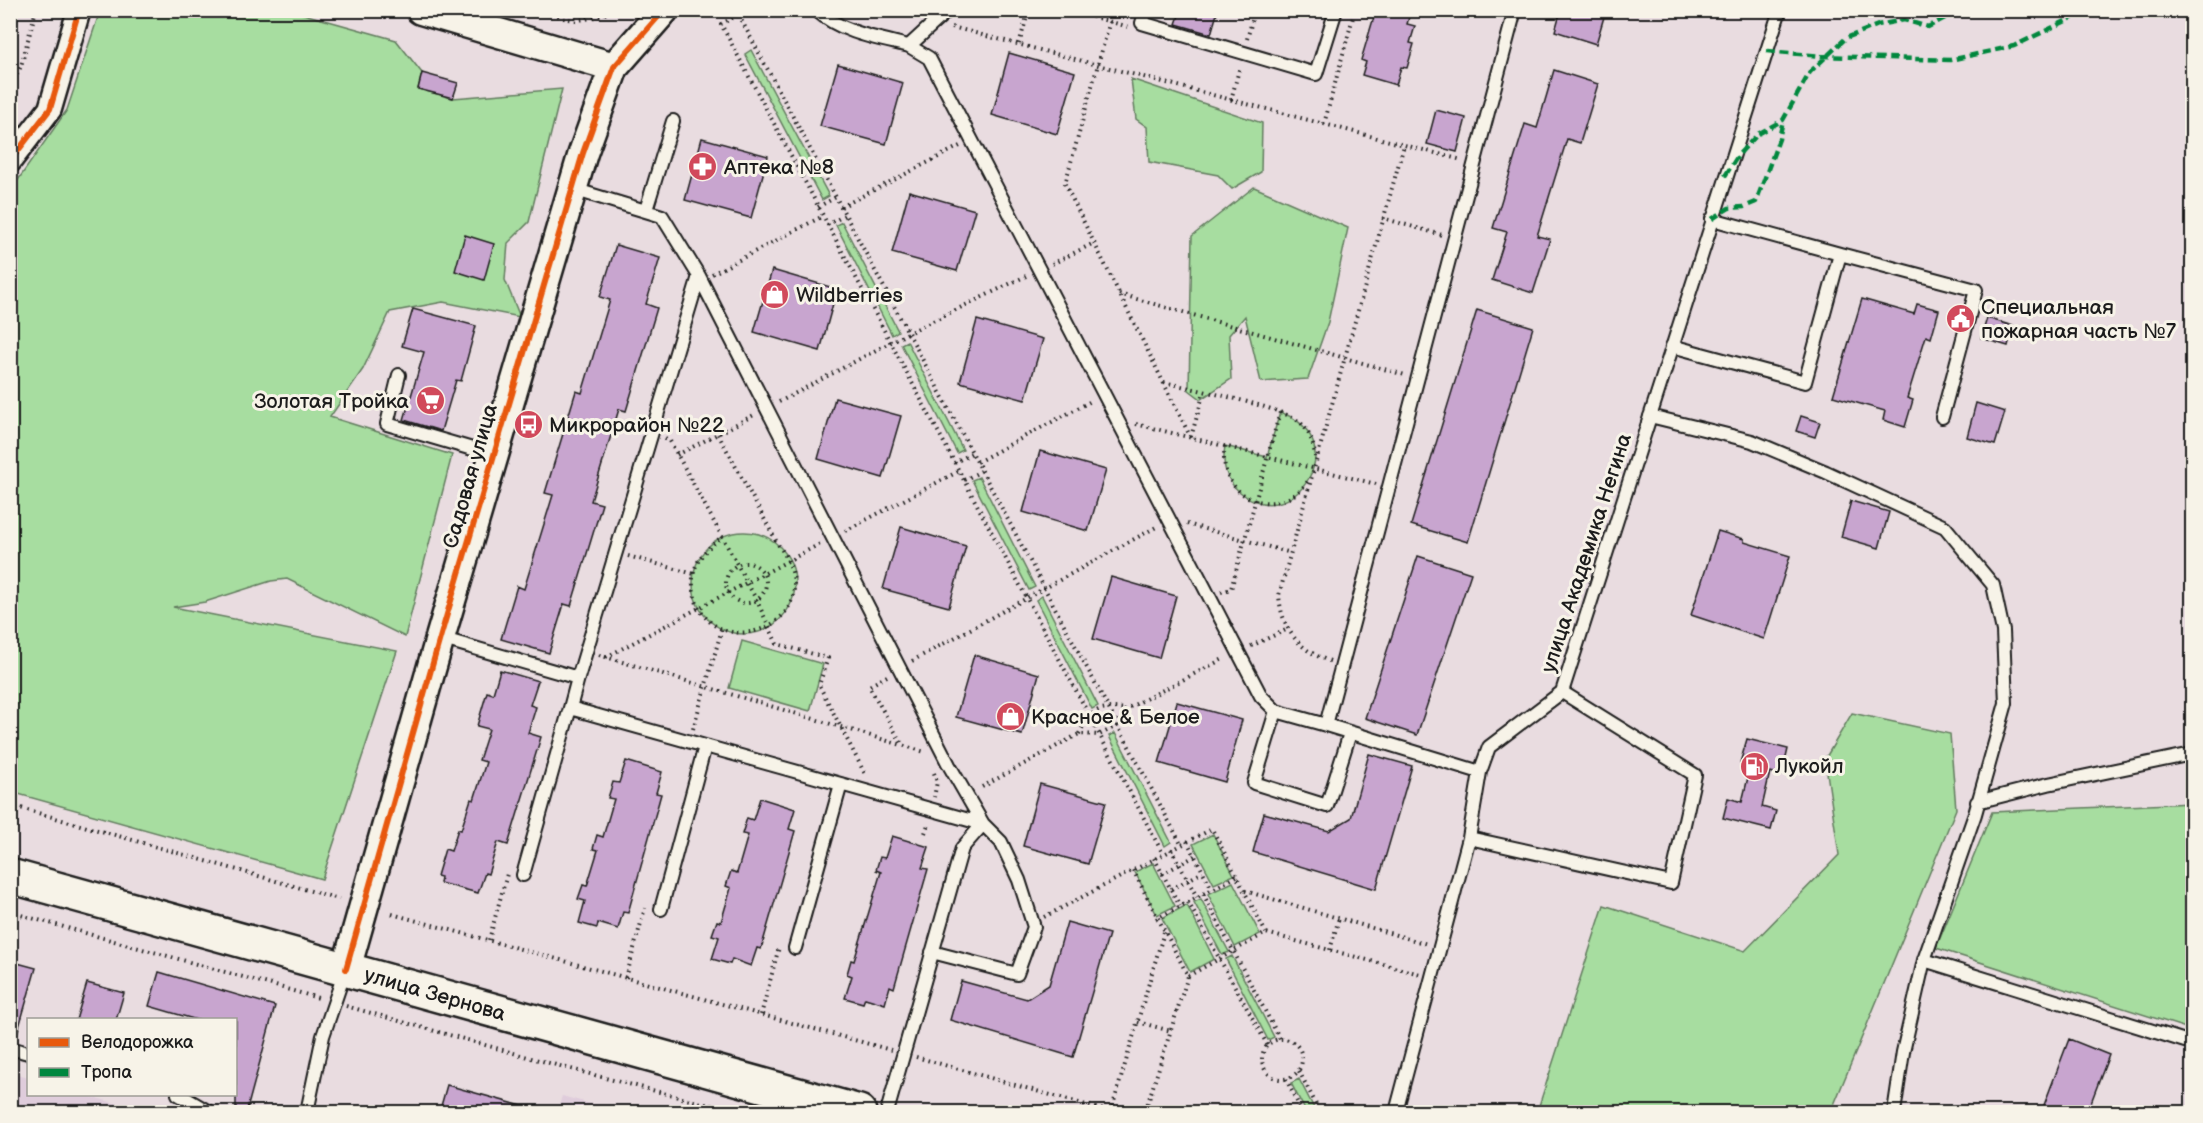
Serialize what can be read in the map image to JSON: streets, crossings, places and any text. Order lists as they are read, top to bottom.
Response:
{
  "streets": {
    "main road": ["улица Зернова"],
    "street": ["Садовая улица"],
    "lane": ["улица Академика Негина"]
  },
  "crossings": [
    ["Садовая улица", "улица Зернова"]
  ],
  "places": {
    "pharmacy": ["Аптека №8"],
    "shop": ["Wildberries", "Красное & Белое"],
    "public building": ["Специальная пожарная часть №7"],
    "supermarket": ["Золотая Тройка"],
    "bus stop": ["Микрорайон №22"],
    "fuel station": ["Лукойл"]
  },
  "legend": ["Велодорожка", "Тропа"]
}
